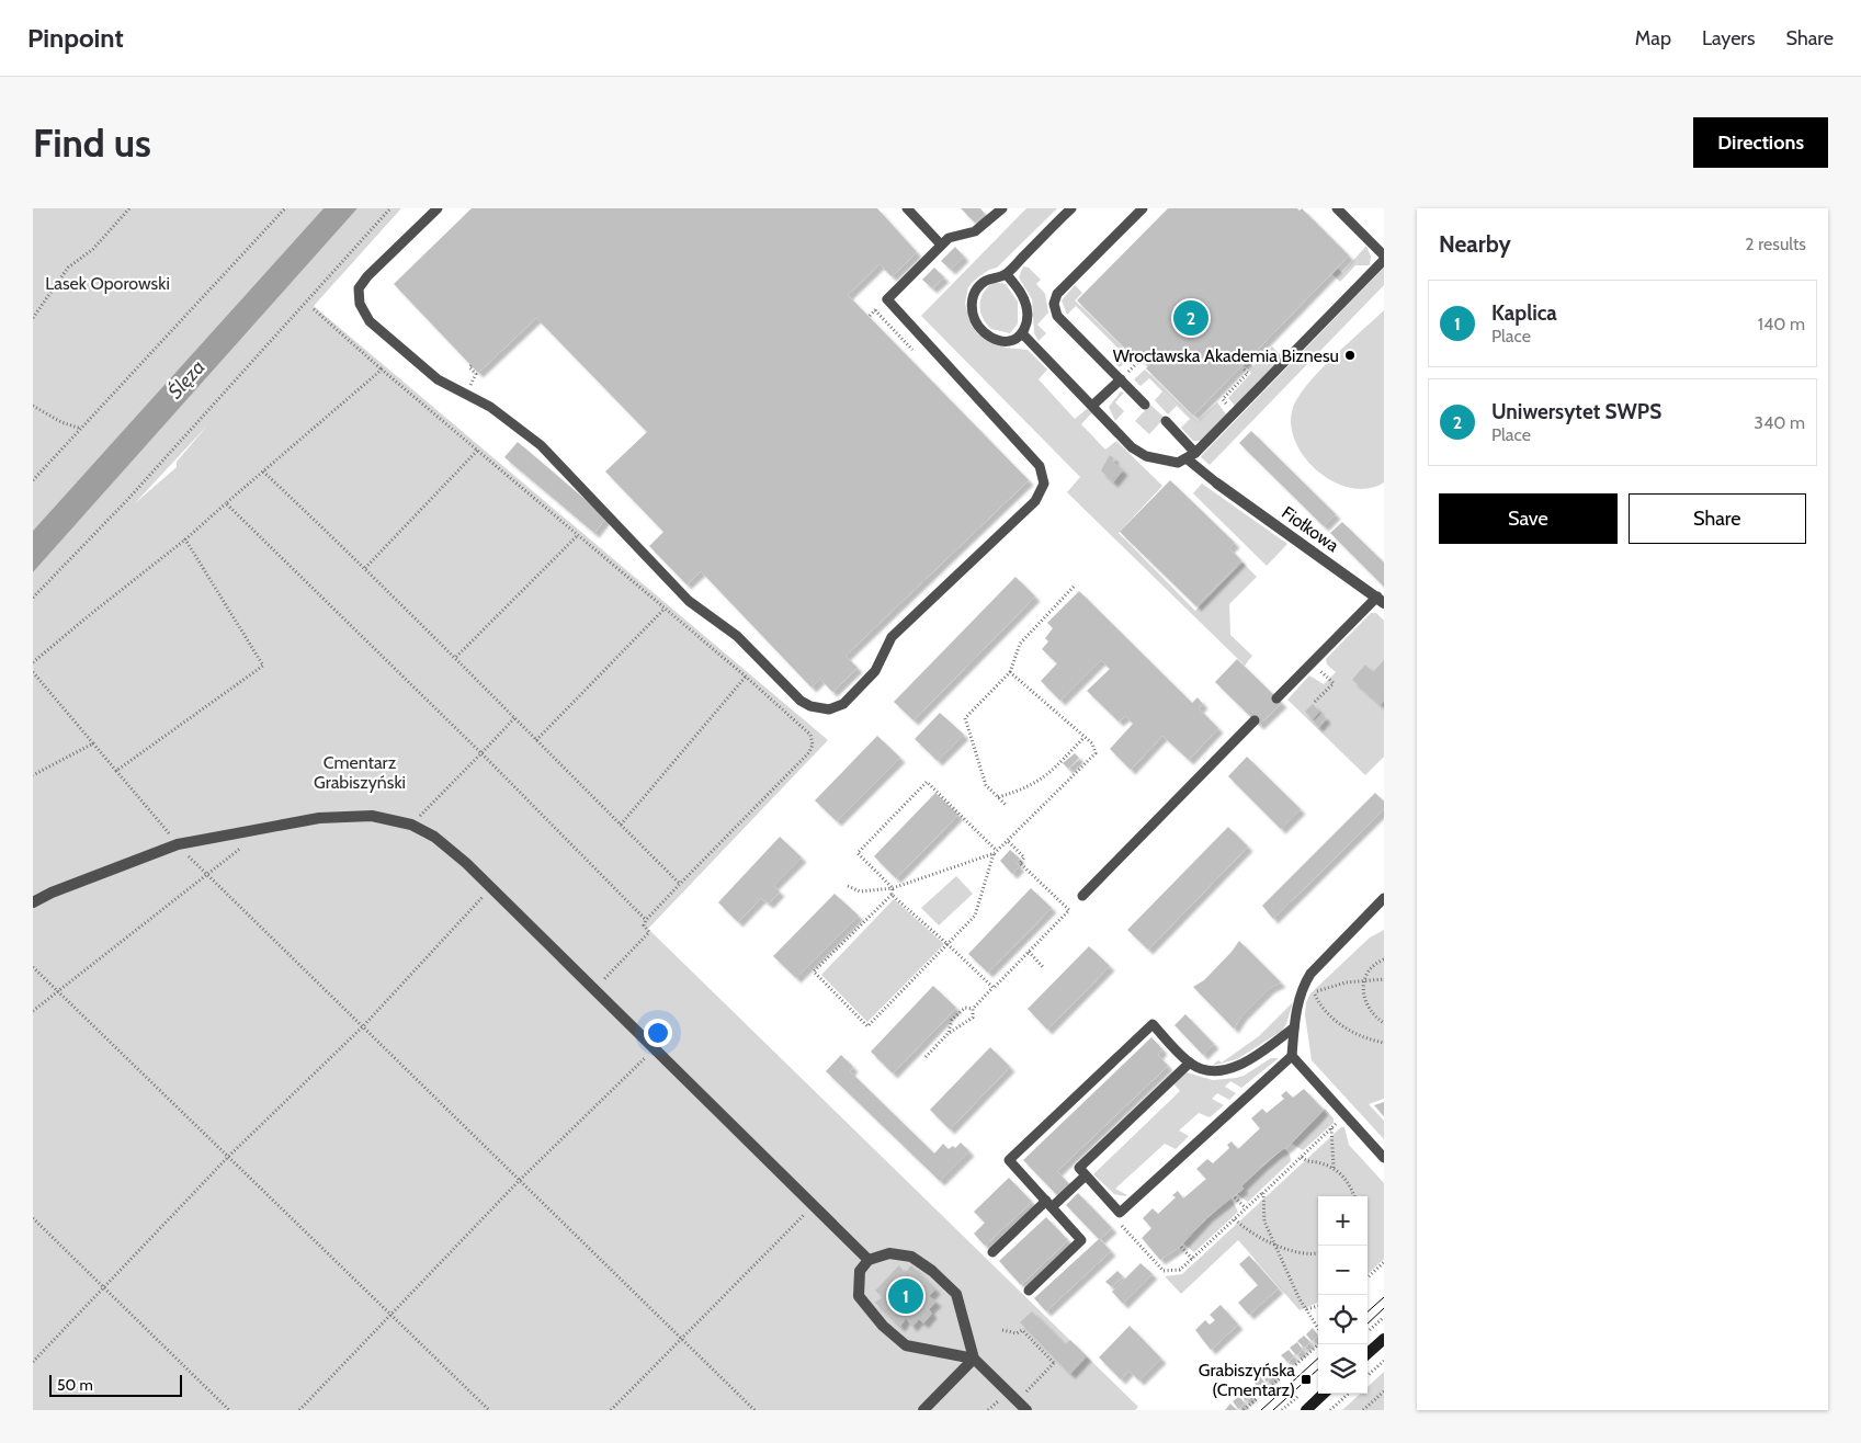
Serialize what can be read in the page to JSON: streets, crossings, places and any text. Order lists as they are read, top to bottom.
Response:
{
  "streets": {
    "street": ["Fiołkowa"]
  },
  "water": ["Ślęza"],
  "parks": ["Lasek Oporowski", "Cmentarz Grabiszyński"],
  "places": {
    "other": ["Wrocławska Akademia Biznesu"],
    "transit": ["Grabiszyńska (Cmentarz)"]
  },
  "scale_bar": "50 m",
  "page": {
    "header": "Pinpoint",
    "nav": ["Map", "Layers", "Share"],
    "buttons": [
      "Directions",
      ["Save", "Share"]
    ],
    "title": "Find us",
    "heading": ["Nearby", "2 results"],
    "list": [
      {
        "mark": "1",
        "name": "Kaplica",
        "note": "Place",
        "value": "140 m"
      },
      {
        "mark": "2",
        "name": "Uniwersytet SWPS",
        "note": "Place",
        "value": "340 m"
      }
    ],
    "pins": ["2", "1"],
    "map_buttons": ["+", "−"],
    "scale": "50 m"
  }
}
